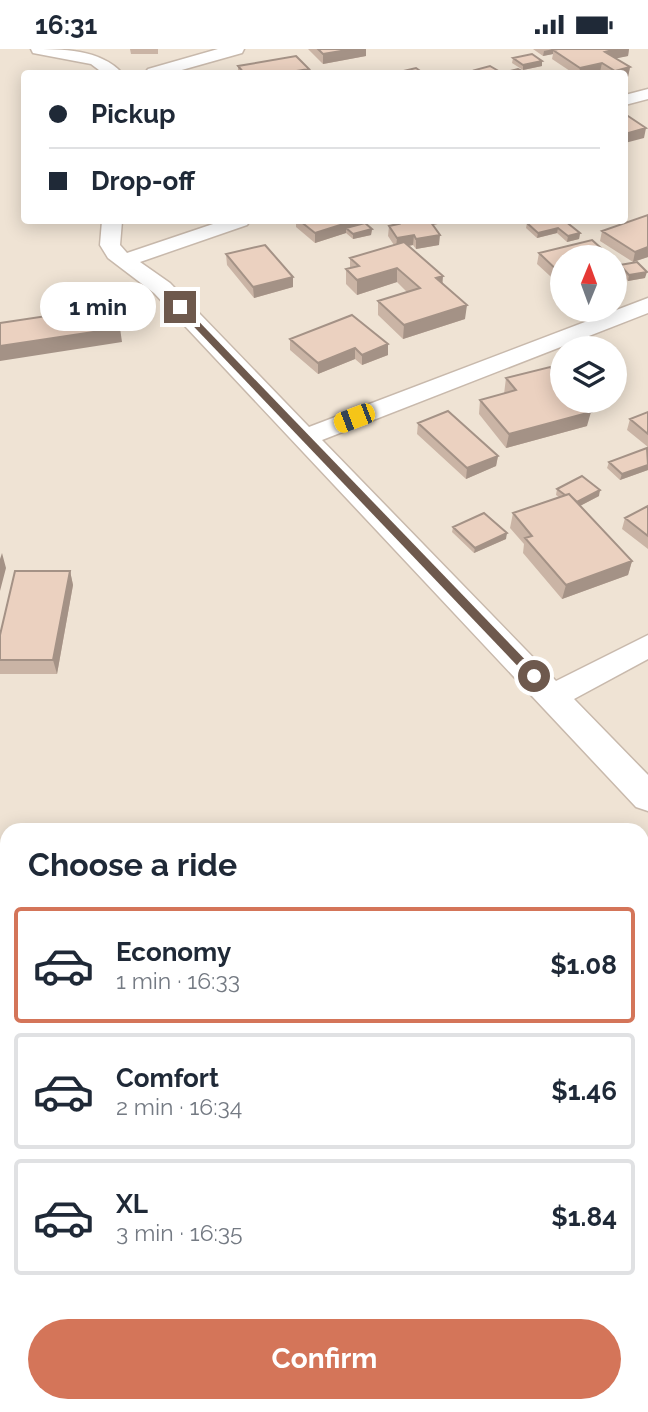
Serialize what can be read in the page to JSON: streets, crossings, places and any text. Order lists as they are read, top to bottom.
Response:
{
  "north": "top",
  "page": {
    "status": "16:31",
    "banner": ["Pickup", "Drop-off"],
    "bubble": "1 min",
    "heading": "Choose a ride",
    "list": [
      {
        "name": "Economy",
        "note": "1 min · 16:33",
        "value": "$1.08"
      },
      {
        "name": "Comfort",
        "note": "2 min · 16:34",
        "value": "$1.46"
      },
      {
        "name": "XL",
        "note": "3 min · 16:35",
        "value": "$1.84"
      }
    ],
    "buttons": "Confirm"
  }
}
